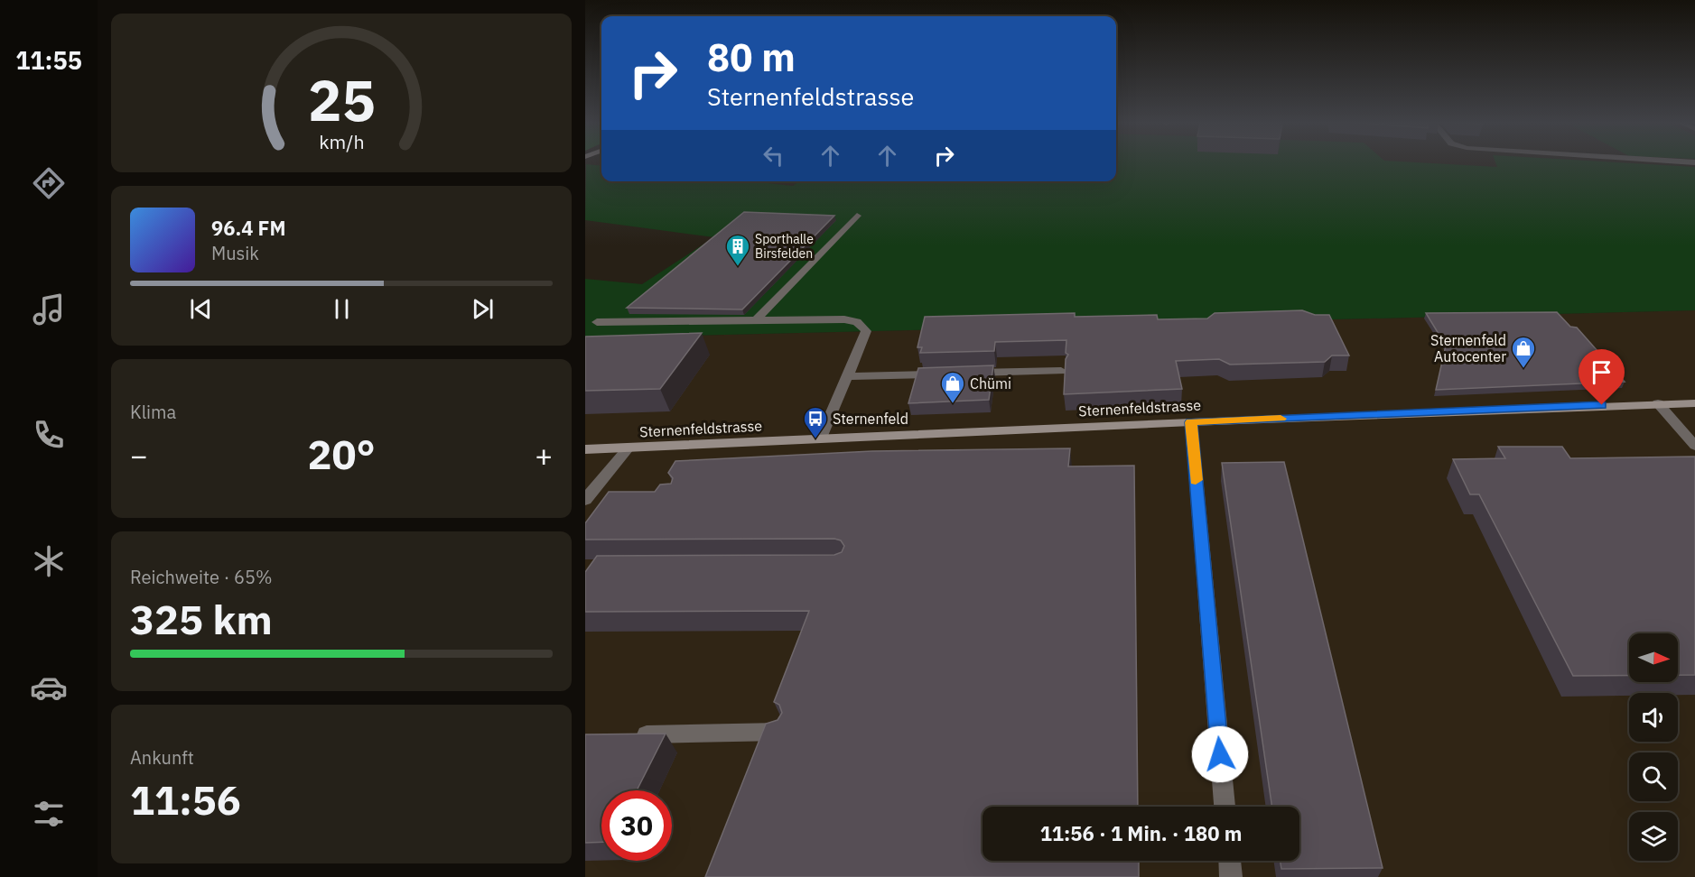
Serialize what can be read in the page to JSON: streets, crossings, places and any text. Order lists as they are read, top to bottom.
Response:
{
  "streets": {
    "street": ["Sternenfeldstrasse"]
  },
  "places": {
    "building": ["Sporthalle Birsfelden"],
    "shop": ["Sternenfeld Autocenter", "Chümi"],
    "bus stop": ["Sternenfeld"]
  },
  "north": "right",
  "page": {
    "tabs": "11:55",
    "turn": ["80 m", "Sternenfeldstrasse"],
    "song": ["96.4 FM", "Musik"],
    "tile": [
      "Klima",
      ["Reichweite · 65%", "325 km"],
      ["Ankunft", "11:56"]
    ],
    "heat": ["−", "20°", "+"],
    "limit": "30",
    "trip": "11:56 · 1 Min. · 180 m",
    "gauge": ["25", "km/h"]
  }
}
